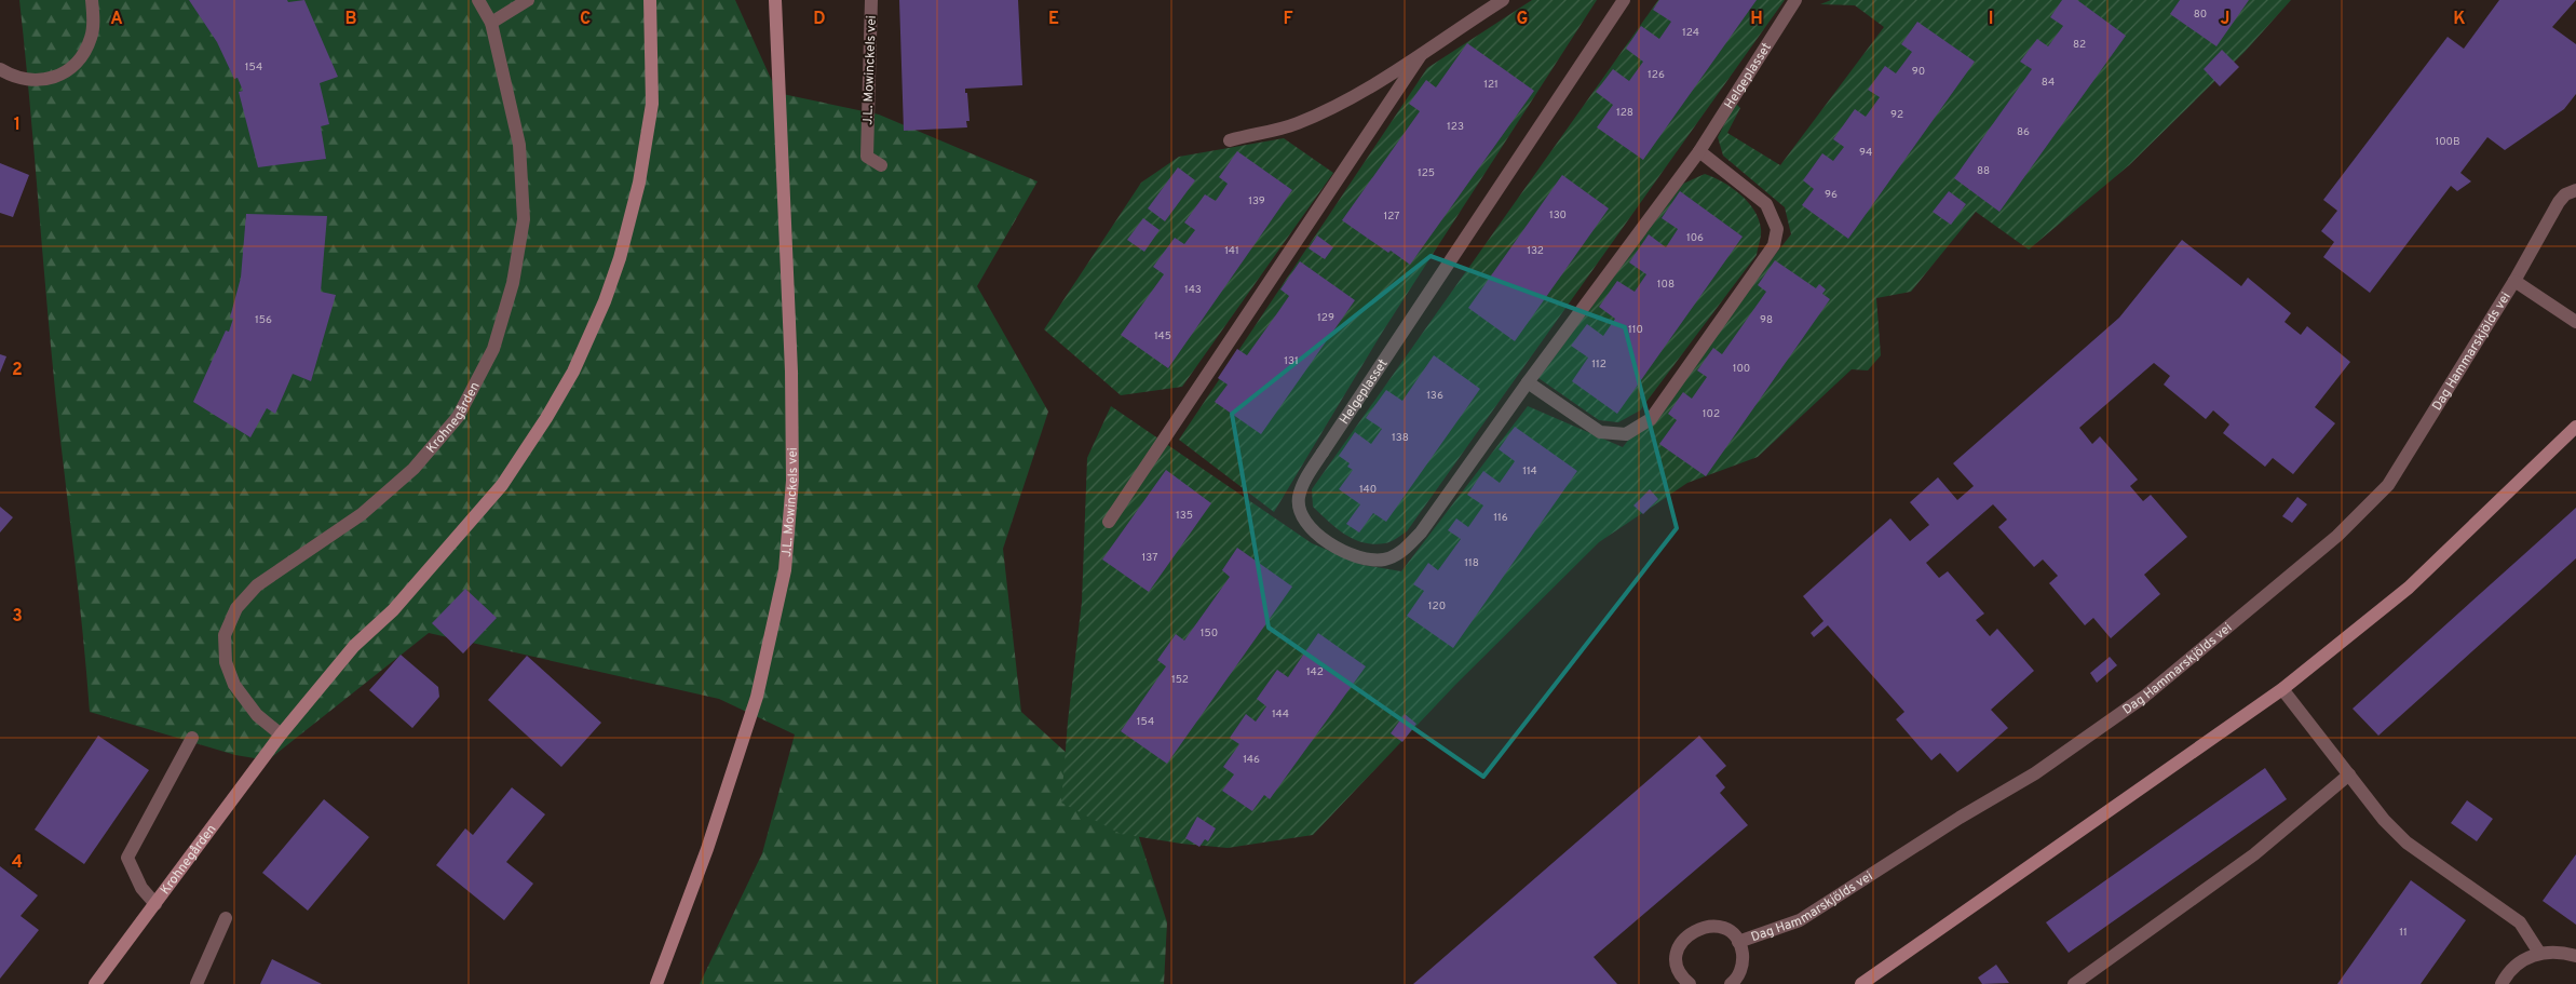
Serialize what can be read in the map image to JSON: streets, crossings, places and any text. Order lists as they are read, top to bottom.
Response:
{
  "streets": {
    "main road": ["J.L. Mowinckels vei", "Krohnegården"],
    "street": ["Helgeplasset", "Dag Hammarskjölds vei"]
  },
  "house_numbers": [
    "80",
    "124",
    "82",
    "154",
    "90",
    "126",
    "84",
    "121",
    "128",
    "92",
    "123",
    "86",
    "100B",
    "94",
    "88",
    "125",
    "96",
    "139",
    "130",
    "127",
    "106",
    "141",
    "132",
    "108",
    "143",
    "129",
    "156",
    "98",
    "110",
    "145",
    "131",
    "112",
    "100",
    "136",
    "102",
    "138",
    "114",
    "140",
    "135",
    "116",
    "137",
    "118",
    "120",
    "150",
    "142",
    "152",
    "144",
    "154",
    "146",
    "11"
  ],
  "grid": {
    "columns": [
      "A",
      "B",
      "C",
      "D",
      "E",
      "F",
      "G",
      "H",
      "I",
      "J",
      "K"
    ],
    "rows": [
      "1",
      "2",
      "3",
      "4"
    ]
  }
}
